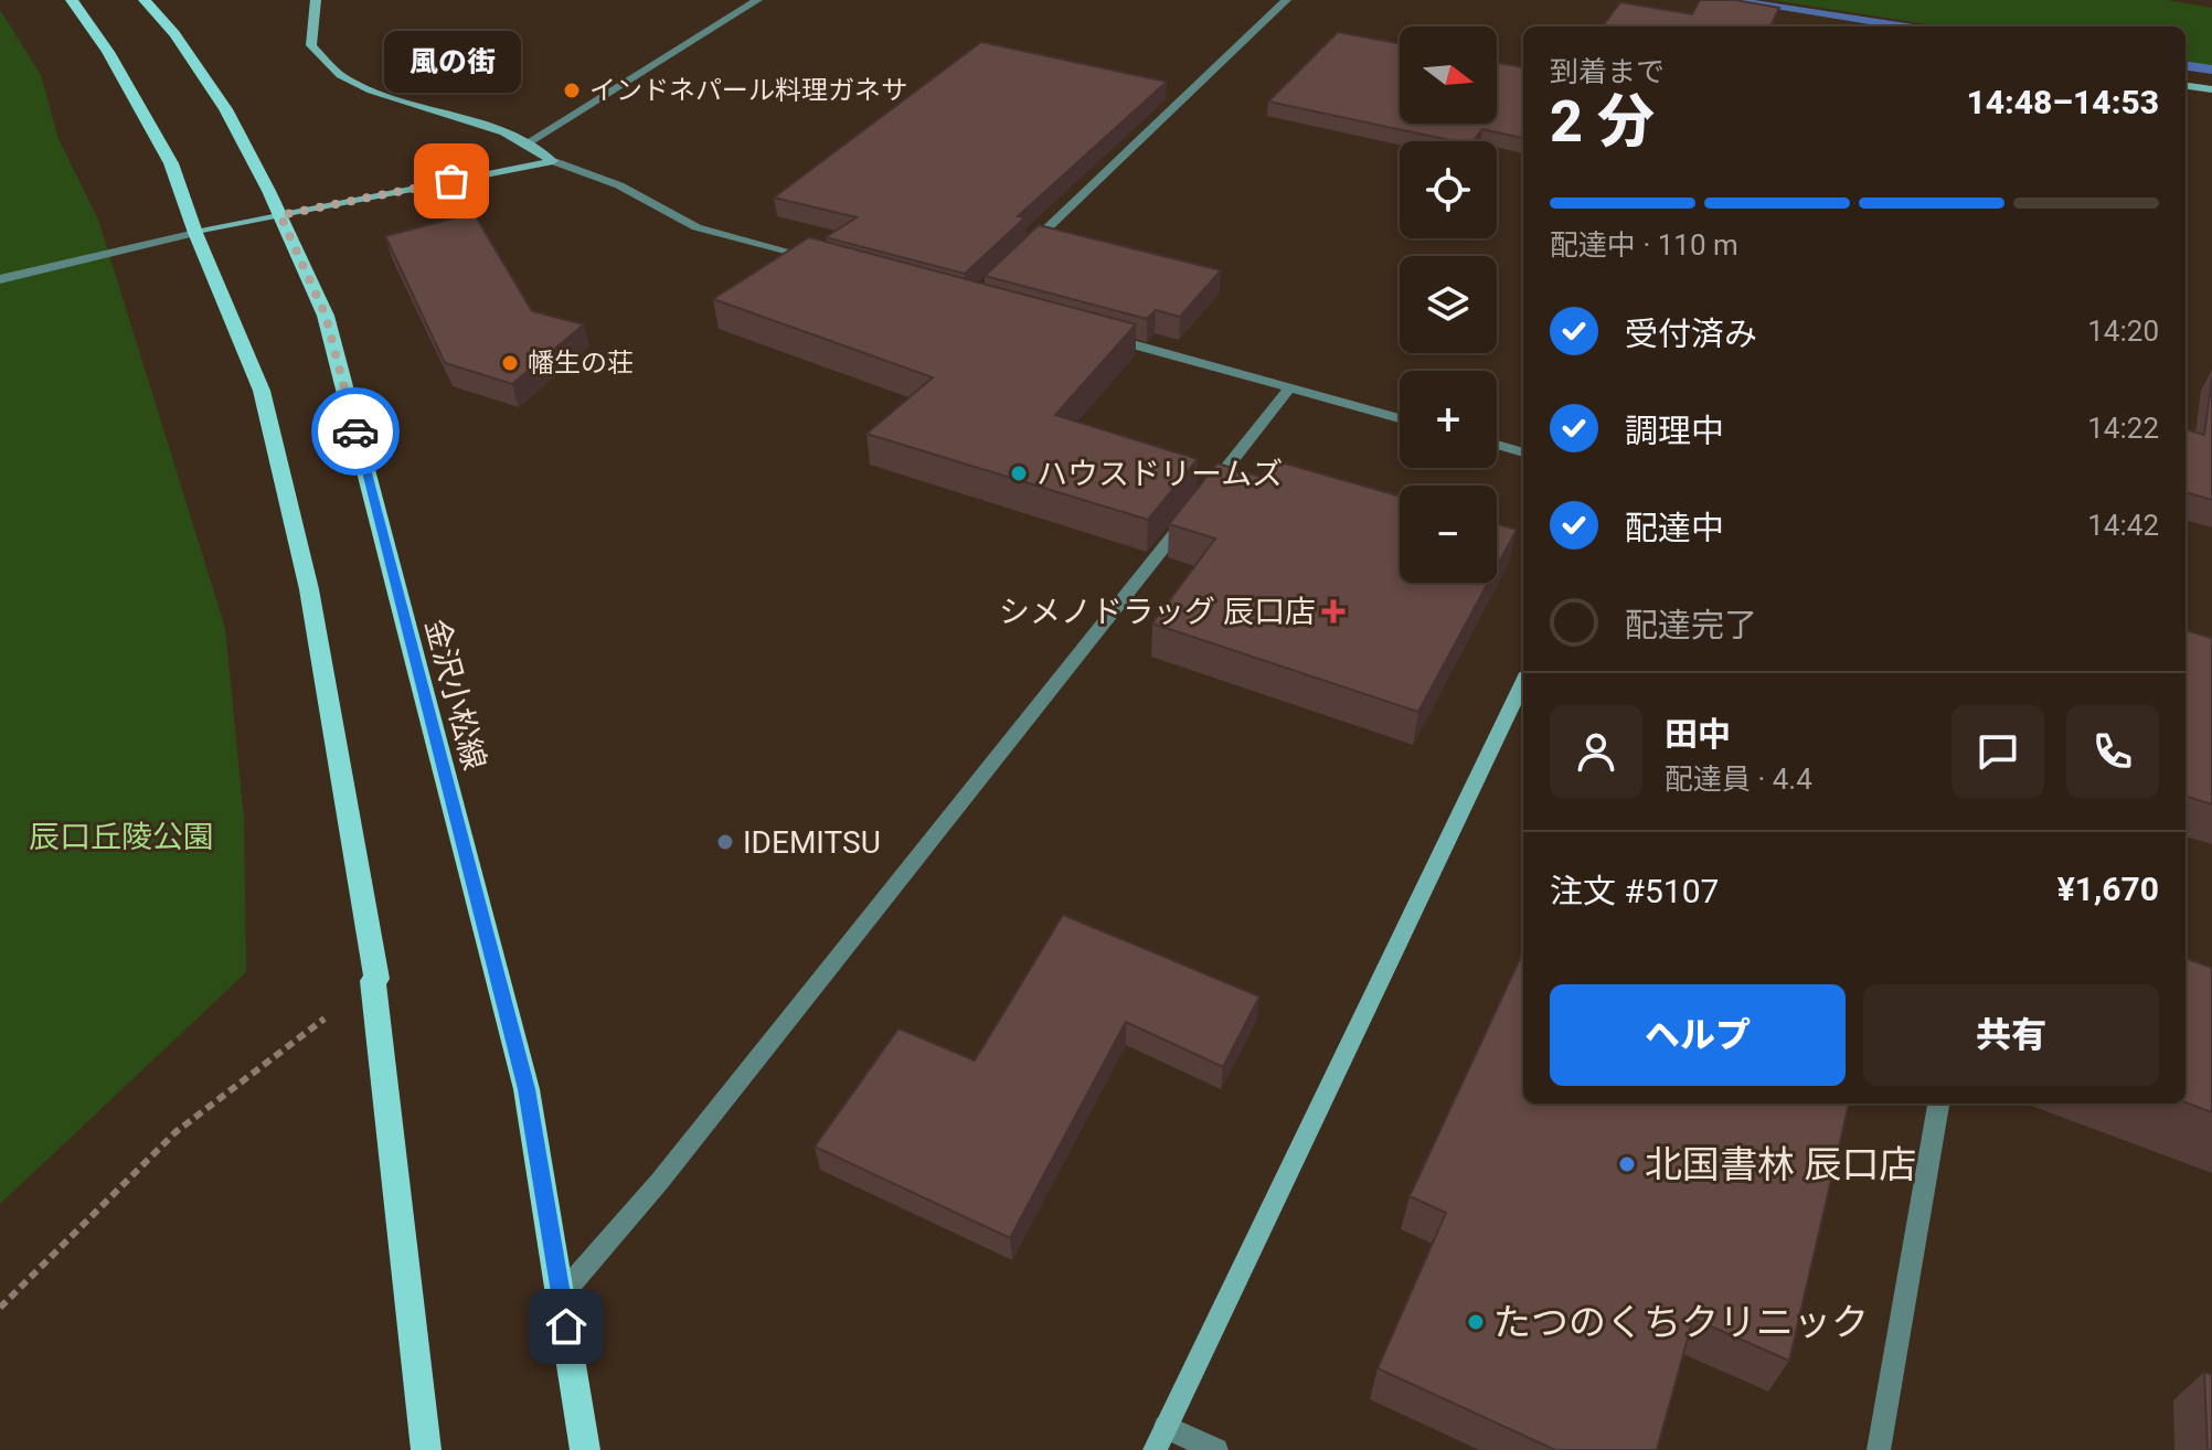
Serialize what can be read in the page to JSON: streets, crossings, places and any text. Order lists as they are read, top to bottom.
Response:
{
  "streets": {
    "main road": ["金沢小松線"]
  },
  "parks": ["辰口丘陵公園"],
  "places": {
    "other": [
      "インドネパール料理ガネサ",
      "風の街",
      "幡生の荘",
      "ハウスドリームズ",
      "IDEMITSU",
      "北国書林 辰口店",
      "たつのくちクリニック"
    ],
    "health": ["シメノドラッグ 辰口店"]
  },
  "north": "right",
  "page": {
    "map_buttons": ["+", "−"],
    "heading": ["2 分", "到着まで", "14:48–14:53"],
    "panel": [
      "田中",
      "配達員 · 4.4",
      "注文 #5107",
      "¥1,670"
    ],
    "bubble": "風の街",
    "bar": "配達中 · 110 m",
    "list": [
      ["受付済み", "14:20"],
      ["調理中", "14:22"],
      ["配達中", "14:42"],
      "配達完了"
    ],
    "buttons": ["ヘルプ", "共有"]
  }
}
